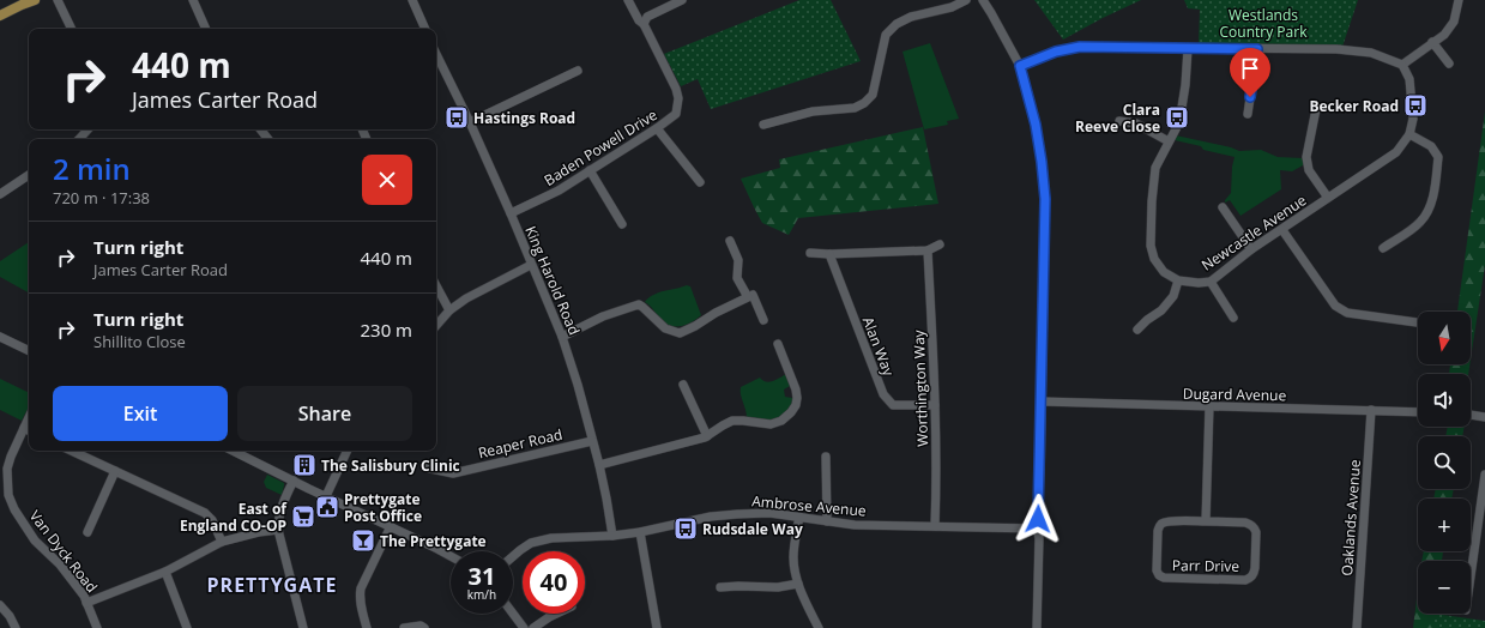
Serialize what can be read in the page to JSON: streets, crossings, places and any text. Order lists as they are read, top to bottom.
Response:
{
  "streets": {
    "street": [
      "Baden Powell Drive",
      "Newcastle Avenue",
      "King Harold Road",
      "Alan Way",
      "Worthington Way",
      "Dugard Avenue",
      "Reaper Road",
      "Ambrose Avenue",
      "Oaklands Avenue",
      "Van Dyck Road",
      "Parr Drive"
    ]
  },
  "crossings": [
    ["Baden Powell Drive", "King Harold Road"],
    ["King Harold Road", "Reaper Road"],
    ["King Harold Road", "Ambrose Avenue"],
    ["Alan Way", "Worthington Way"],
    ["Worthington Way", "Ambrose Avenue"],
    ["Dugard Avenue", "Oaklands Avenue"]
  ],
  "districts": ["PRETTYGATE"],
  "parks": ["Westlands Country Park"],
  "places": {
    "bus stop": [
      "Becker Road",
      "Hastings Road",
      "Clara Reeve Close",
      "Rudsdale Way"
    ],
    "building": ["The Salisbury Clinic"],
    "public building": ["Prettygate Post Office"],
    "supermarket": ["East of England CO-OP"],
    "bar": ["The Prettygate"]
  },
  "north": "bottom",
  "page": {
    "turn": ["440 m", "James Carter Road"],
    "heading": ["2 min", "720 m · 17:38"],
    "list": [
      {
        "name": "Turn right",
        "note": "James Carter Road",
        "value": "440 m"
      },
      {
        "name": "Turn right",
        "note": "Shillito Close",
        "value": "230 m"
      }
    ],
    "map_buttons": ["+", "−"],
    "buttons": ["Exit", "Share"],
    "speed": "31 km/h",
    "limit": "40"
  }
}
